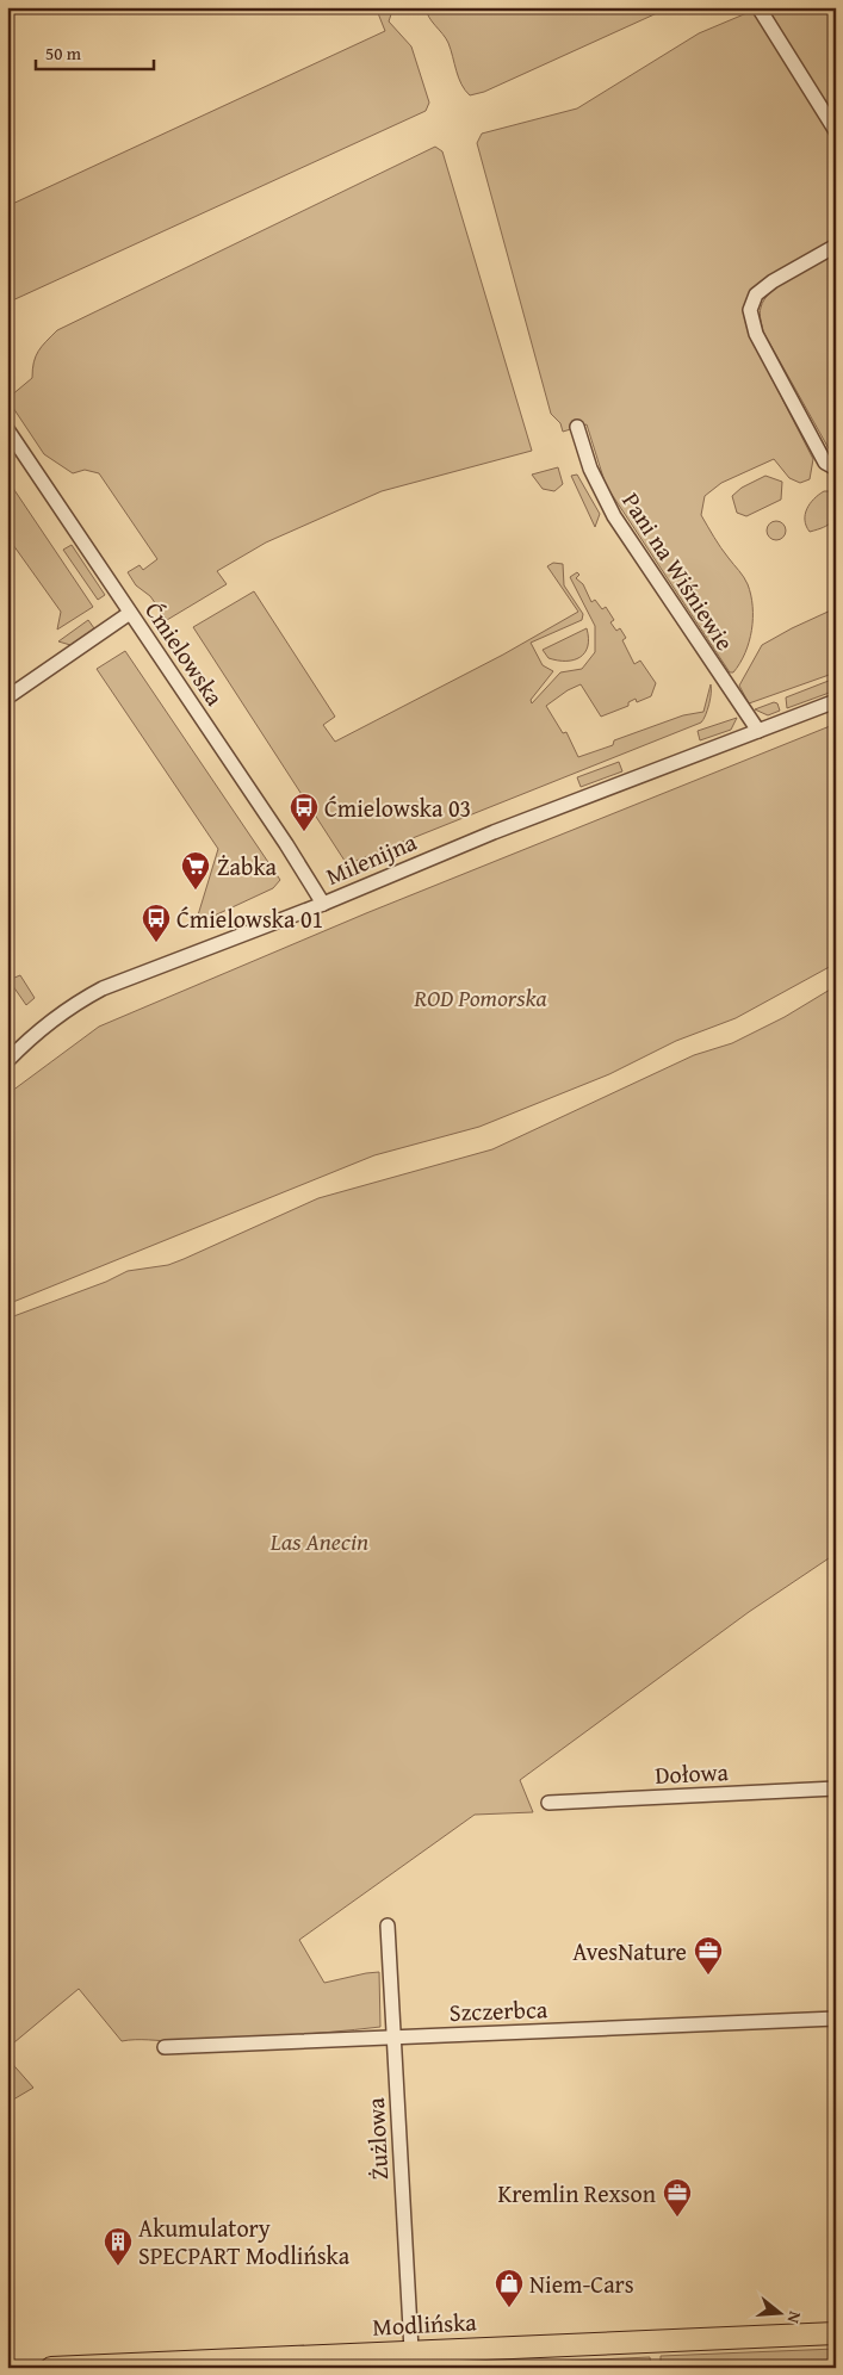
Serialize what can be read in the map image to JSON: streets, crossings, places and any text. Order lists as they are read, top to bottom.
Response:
{
  "streets": {
    "main road": ["Modlińska"],
    "street": [
      "Pani na Wiśniewie",
      "Ćmielowska",
      "Milenijna",
      "Dołowa",
      "Szczerbca",
      "Żużlowa"
    ]
  },
  "crossings": [
    ["Pani na Wiśniewie", "Milenijna"],
    ["Ćmielowska", "Milenijna"],
    ["Szczerbca", "Żużlowa"],
    ["Żużlowa", "Modlińska"]
  ],
  "parks": ["ROD Pomorska", "Las Anecin"],
  "places": {
    "bus stop": ["Ćmielowska 03", "Ćmielowska 01"],
    "supermarket": ["Żabka"],
    "office": ["AvesNature", "Kremlin Rexson"],
    "building": ["Akumulatory SPECPART Modlińska"],
    "shop": ["Niem-Cars"]
  },
  "scale_bar": "50 m",
  "north": "right"
}
